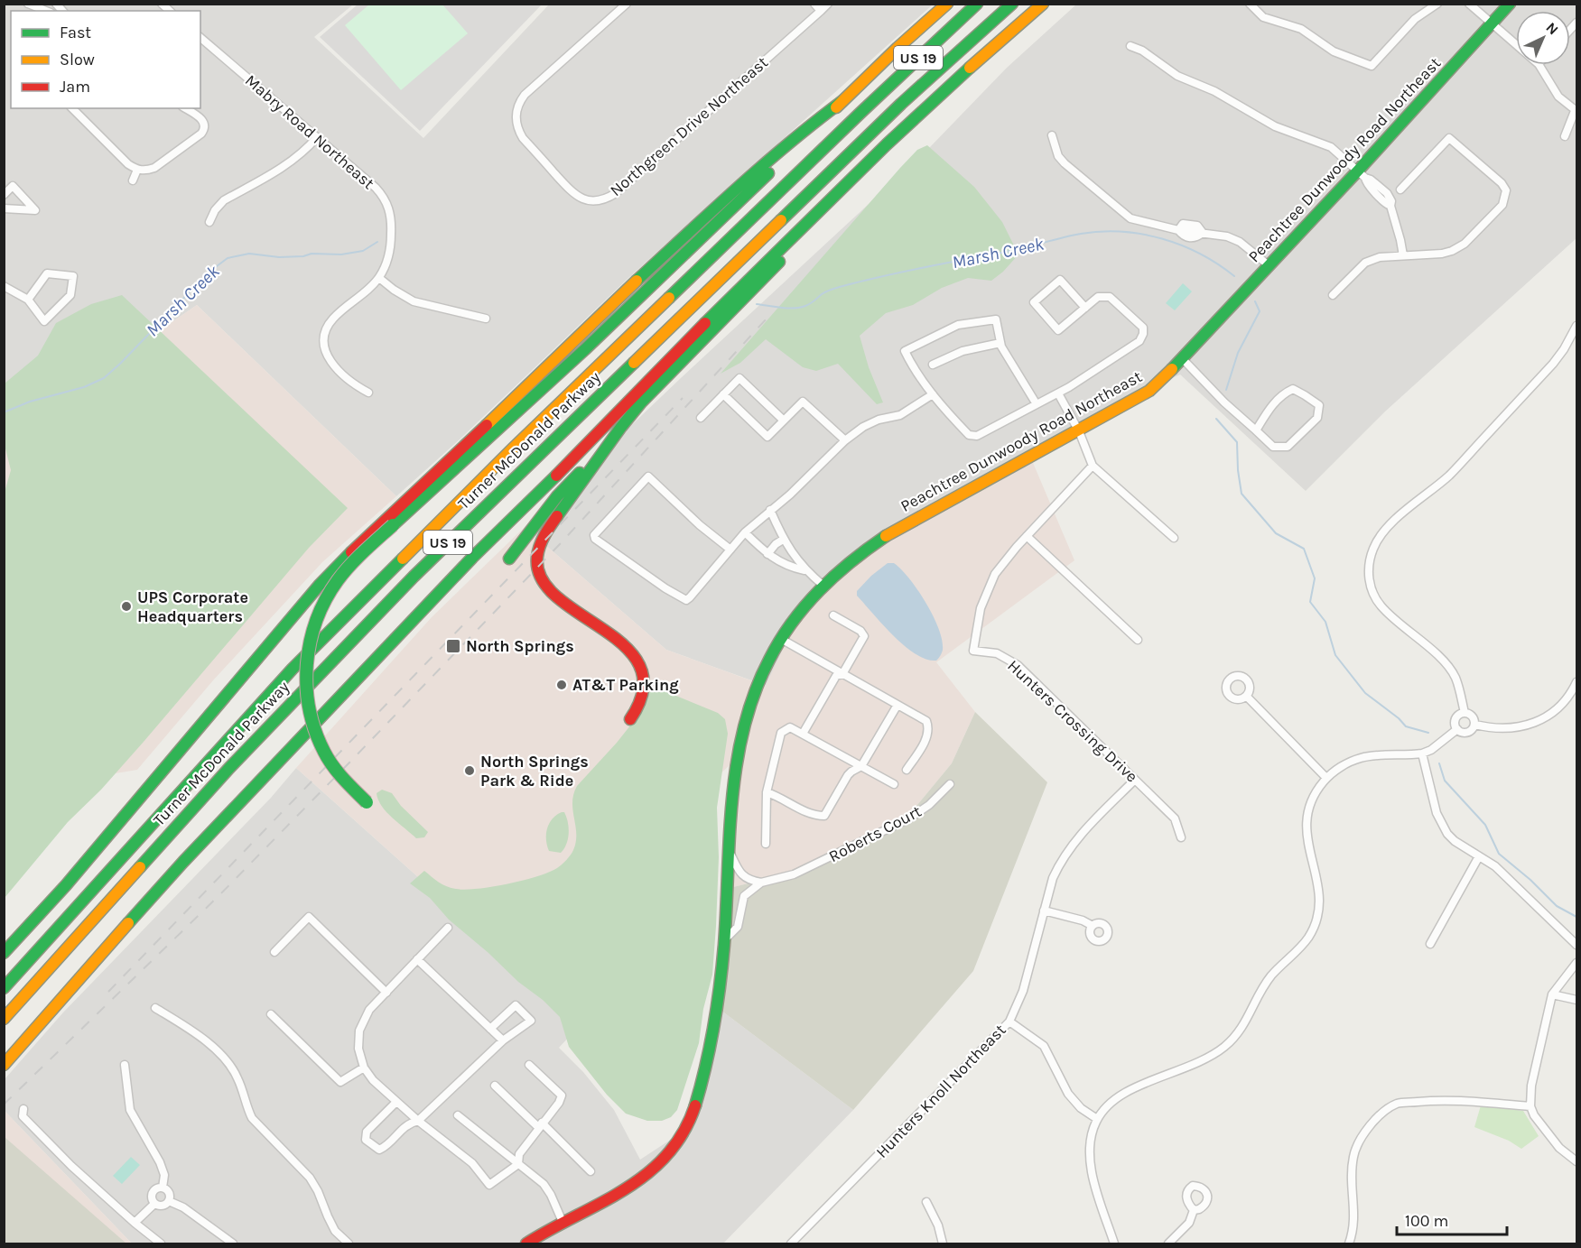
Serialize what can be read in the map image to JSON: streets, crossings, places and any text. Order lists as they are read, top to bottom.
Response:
{
  "streets": {
    "main road": ["US 19", "Peachtree Dunwoody Road Northeast", "Turner McDonald Parkway"],
    "street": [
      "Northgreen Drive Northeast",
      "Mabry Road Northeast",
      "Hunters Crossing Drive",
      "Roberts Court",
      "Hunters Knoll Northeast"
    ]
  },
  "crossings": [
    ["Peachtree Dunwoody Road Northeast", "Roberts Court"],
    ["Hunters Crossing Drive", "Hunters Knoll Northeast"]
  ],
  "water": ["Marsh Creek"],
  "places": {
    "other": ["UPS Corporate Headquarters", "AT&T Parking", "North Springs Park & Ride"],
    "transit": ["North Springs"]
  },
  "legend": ["Fast", "Slow", "Jam"],
  "scale_bar": "100 m",
  "north": "top right"
}
